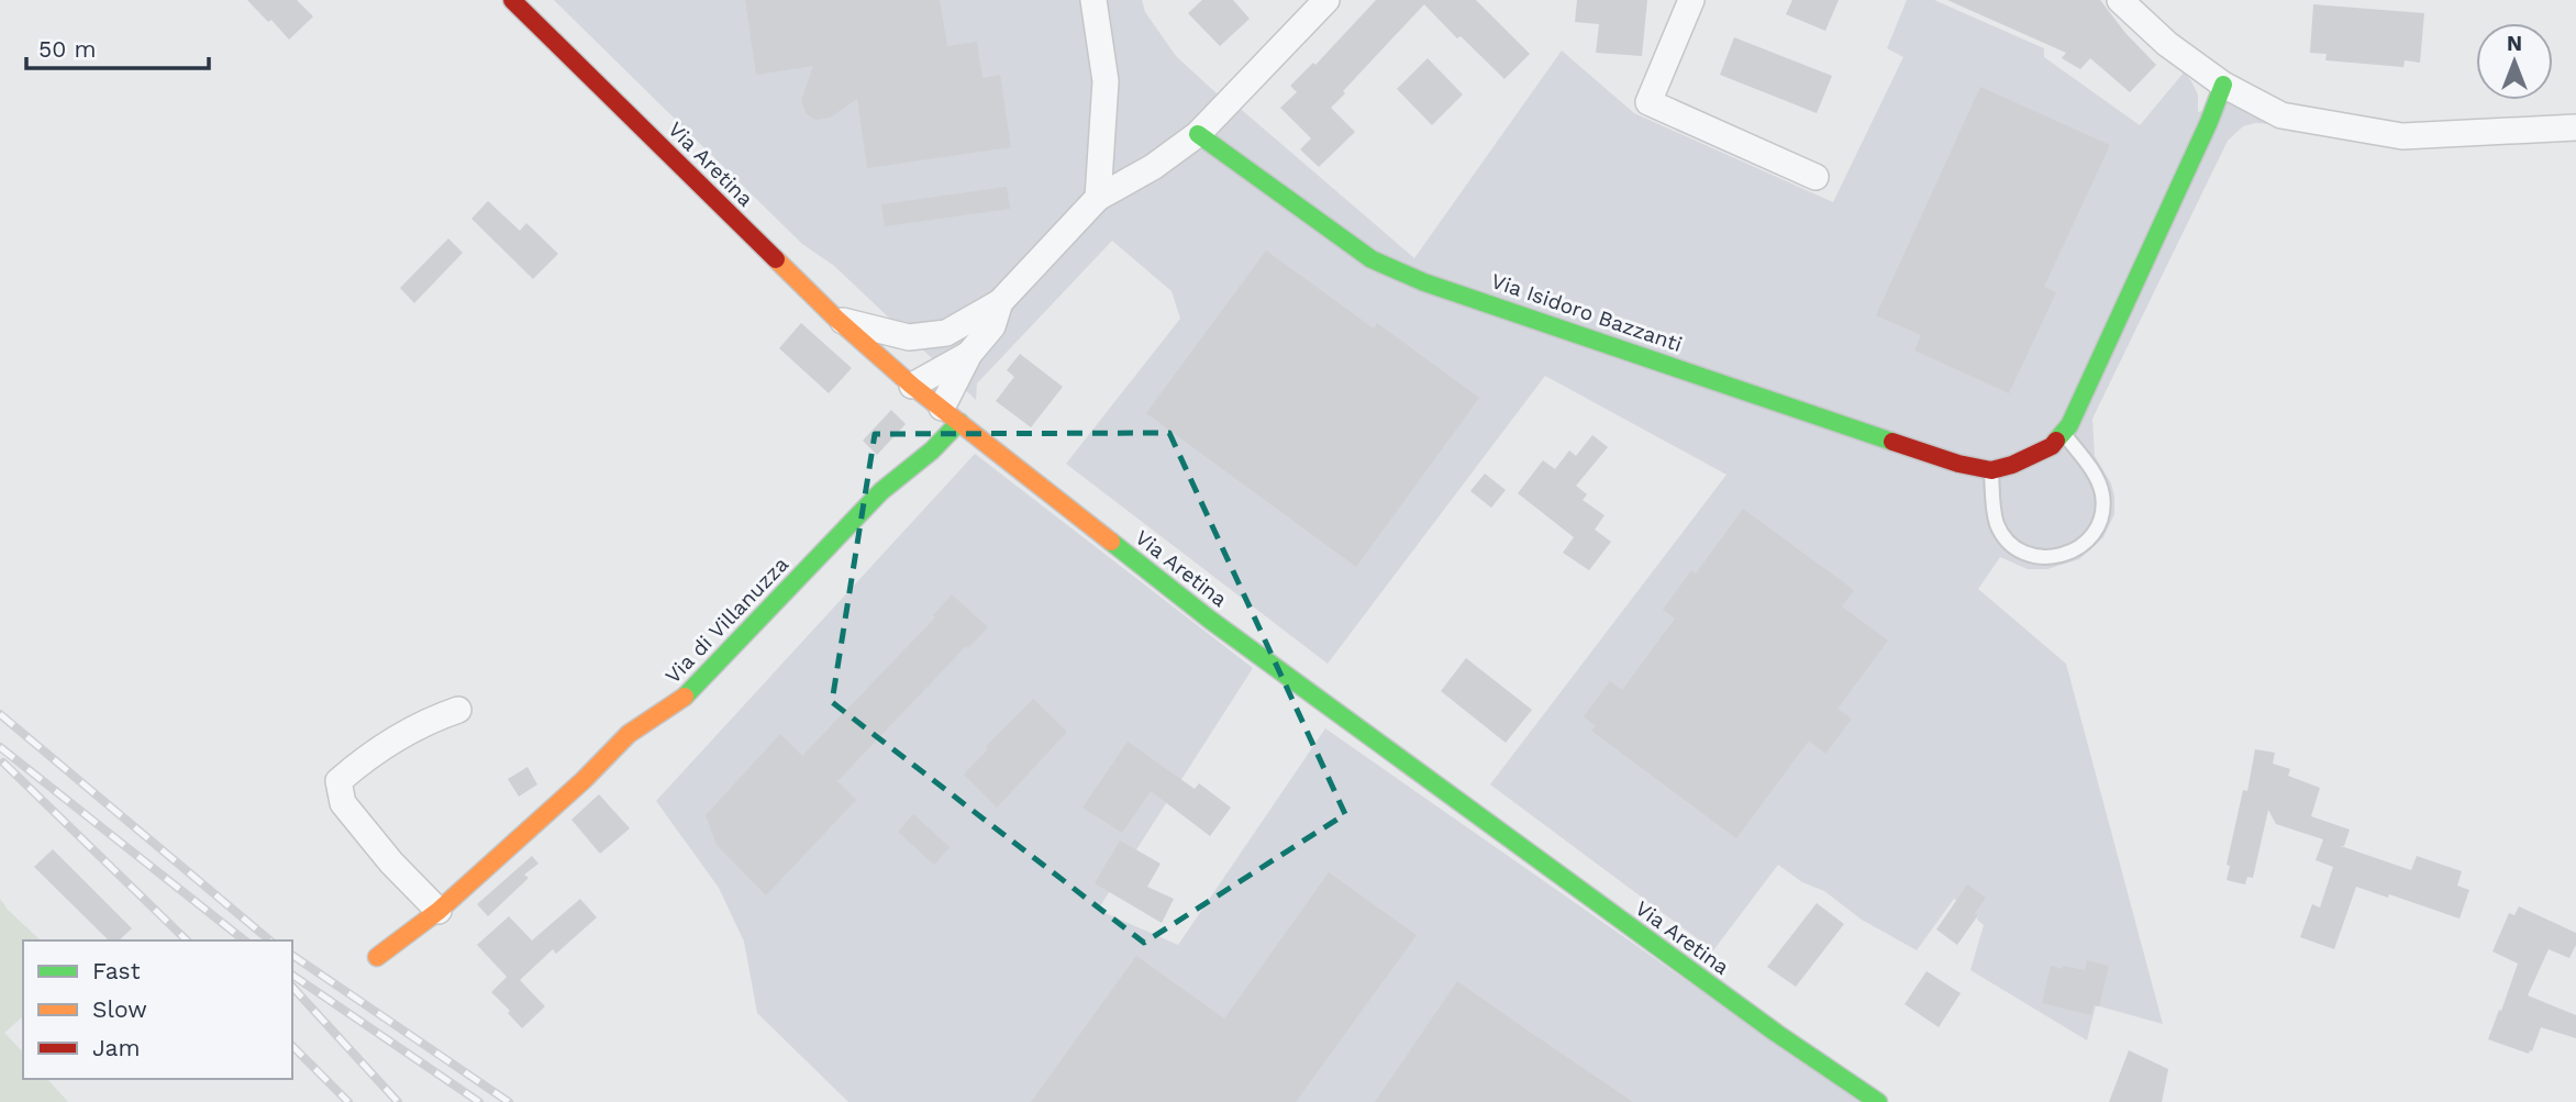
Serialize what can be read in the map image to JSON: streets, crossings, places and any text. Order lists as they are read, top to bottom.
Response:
{
  "streets": {
    "street": ["Via Aretina", "Via Isidoro Bazzanti", "Via di Villanuzza"]
  },
  "crossings": [
    ["Via Aretina", "Via di Villanuzza"]
  ],
  "legend": ["Fast", "Slow", "Jam"],
  "scale_bar": "50 m",
  "north": "top"
}
